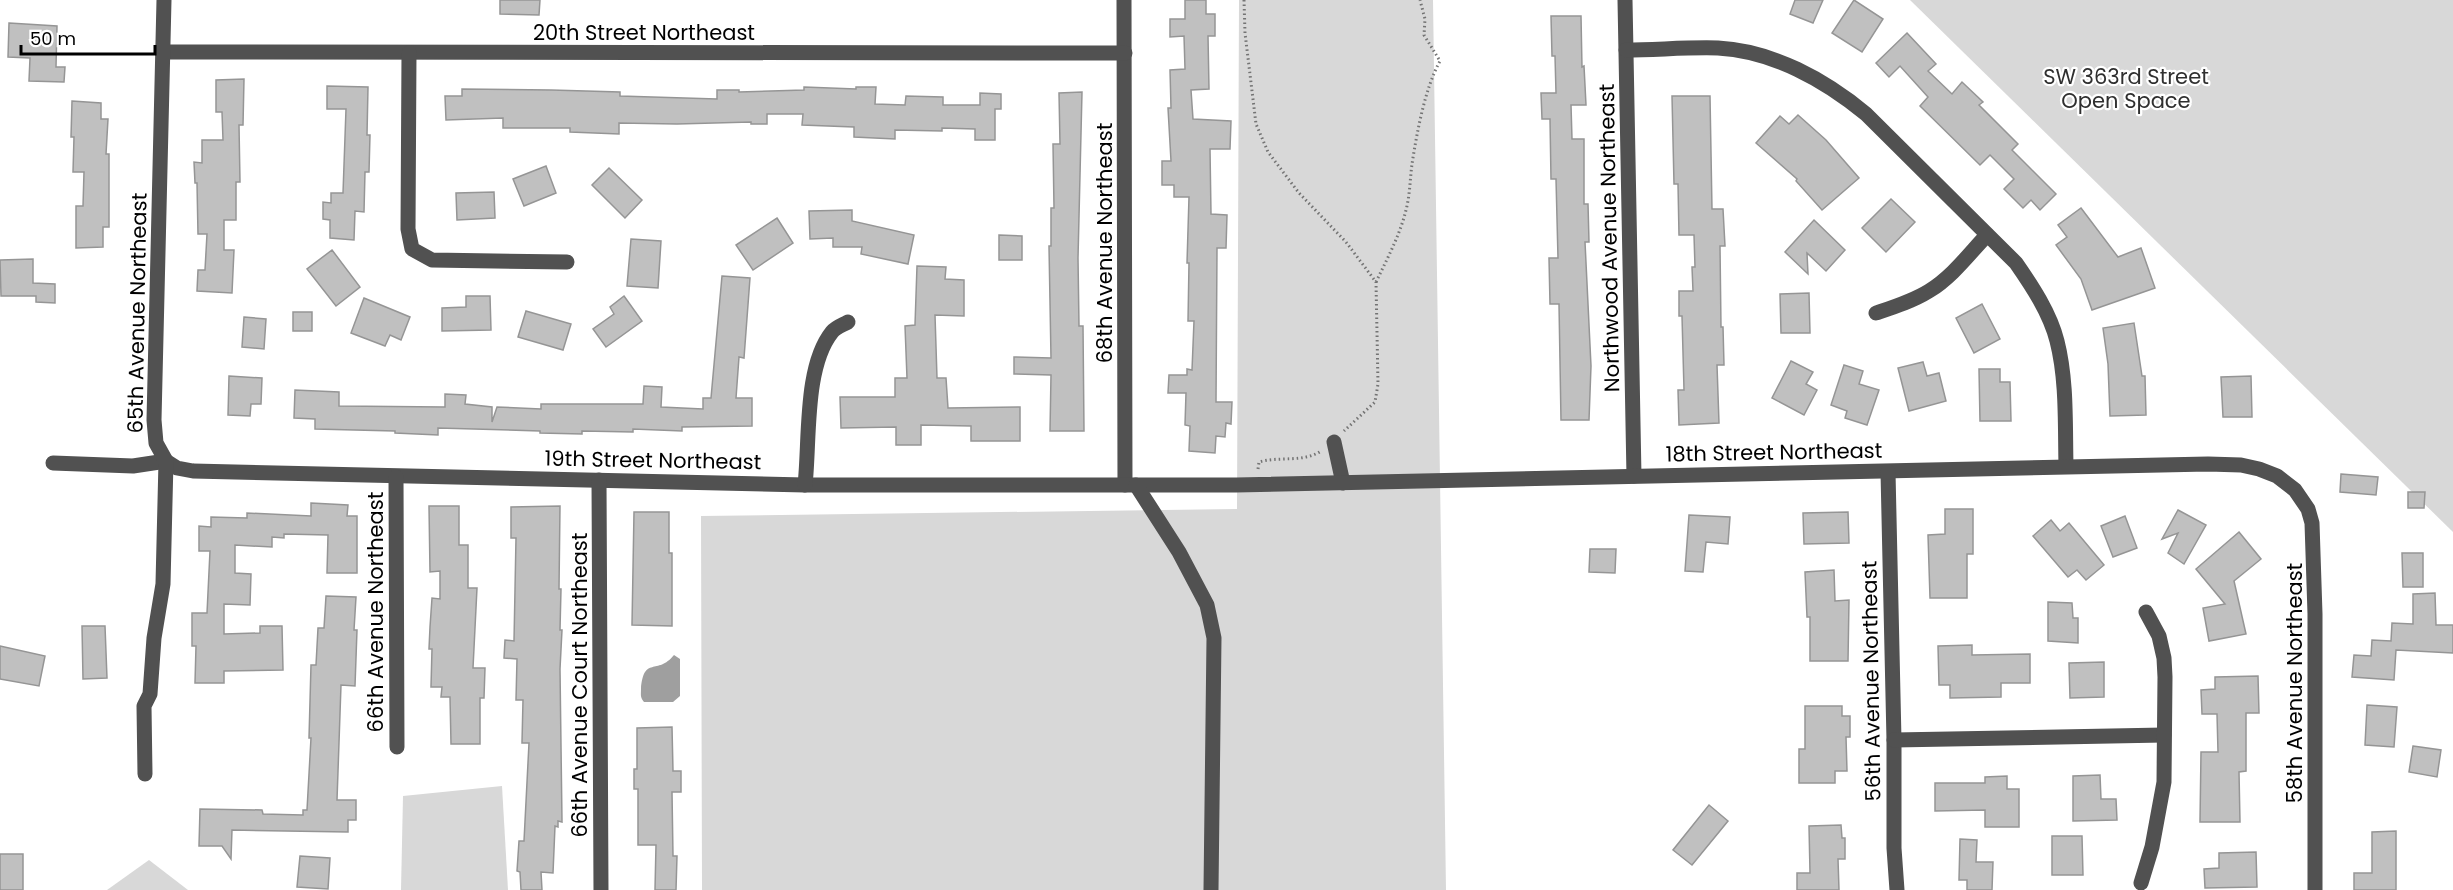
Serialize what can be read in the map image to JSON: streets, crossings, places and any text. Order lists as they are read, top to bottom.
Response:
{
  "streets": {
    "street": [
      "20th Street Northeast",
      "Northwood Avenue Northeast",
      "68th Avenue Northeast",
      "65th Avenue Northeast",
      "18th Street Northeast",
      "19th Street Northeast",
      "66th Avenue Northeast",
      "56th Avenue Northeast",
      "58th Avenue Northeast",
      "66th Avenue Court Northeast"
    ]
  },
  "crossings": [
    ["20th Street Northeast", "68th Avenue Northeast"],
    ["20th Street Northeast", "65th Avenue Northeast"],
    ["Northwood Avenue Northeast", "18th Street Northeast"],
    ["68th Avenue Northeast", "19th Street Northeast"],
    ["65th Avenue Northeast", "19th Street Northeast"],
    ["18th Street Northeast", "19th Street Northeast"],
    ["18th Street Northeast", "56th Avenue Northeast"],
    ["18th Street Northeast", "58th Avenue Northeast"],
    ["19th Street Northeast", "66th Avenue Northeast"],
    ["19th Street Northeast", "66th Avenue Court Northeast"]
  ],
  "parks": ["SW 363rd Street Open Space"],
  "scale_bar": "50 m"
}
